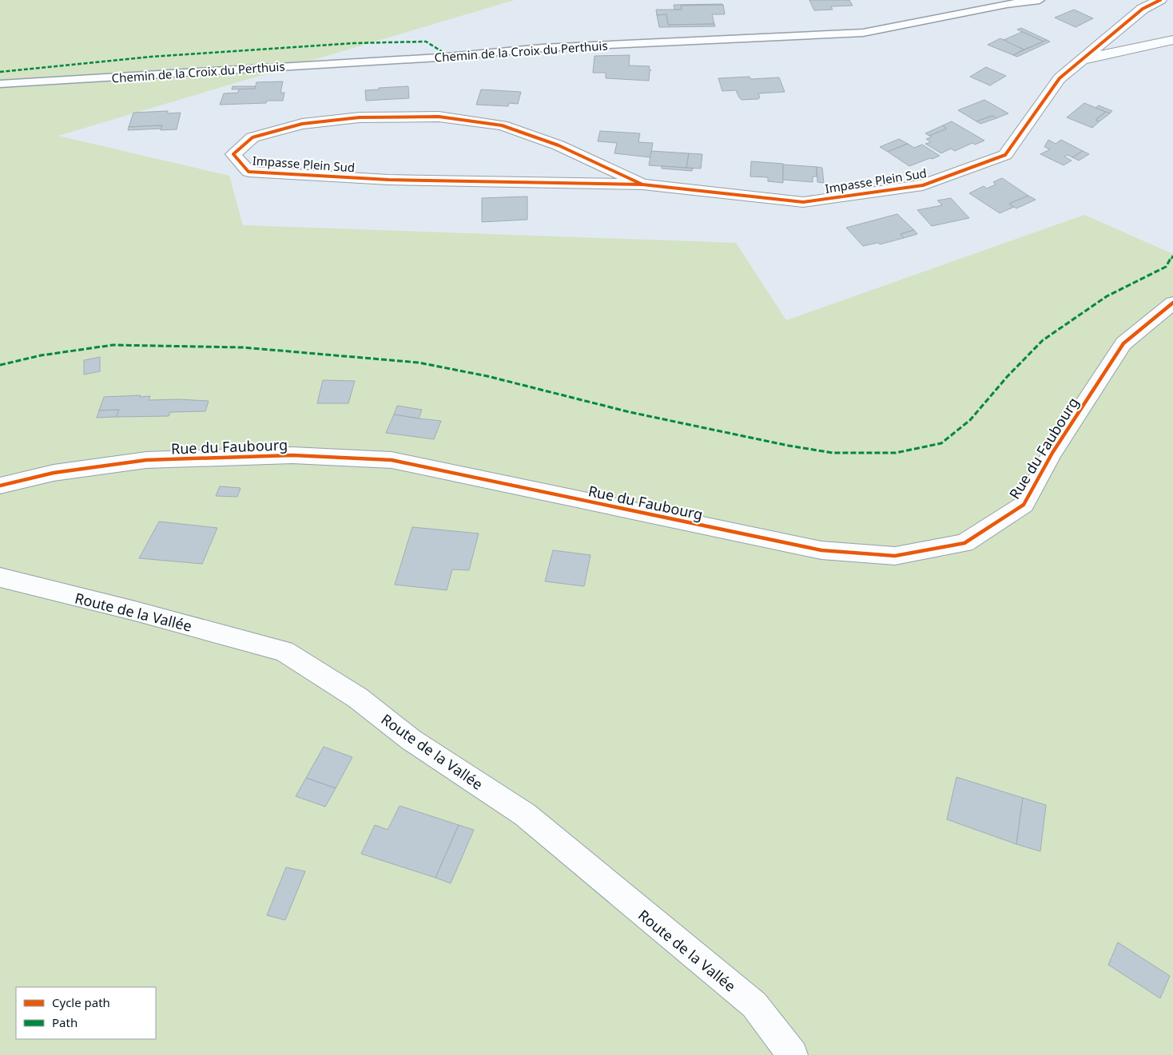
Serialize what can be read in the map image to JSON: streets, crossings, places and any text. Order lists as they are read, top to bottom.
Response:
{
  "streets": {
    "street": ["Impasse Plein Sud", "Rue du Faubourg", "Route de la Vallée"],
    "lane": ["Chemin de la Croix du Perthuis"]
  },
  "legend": ["Cycle path", "Path"]
}
